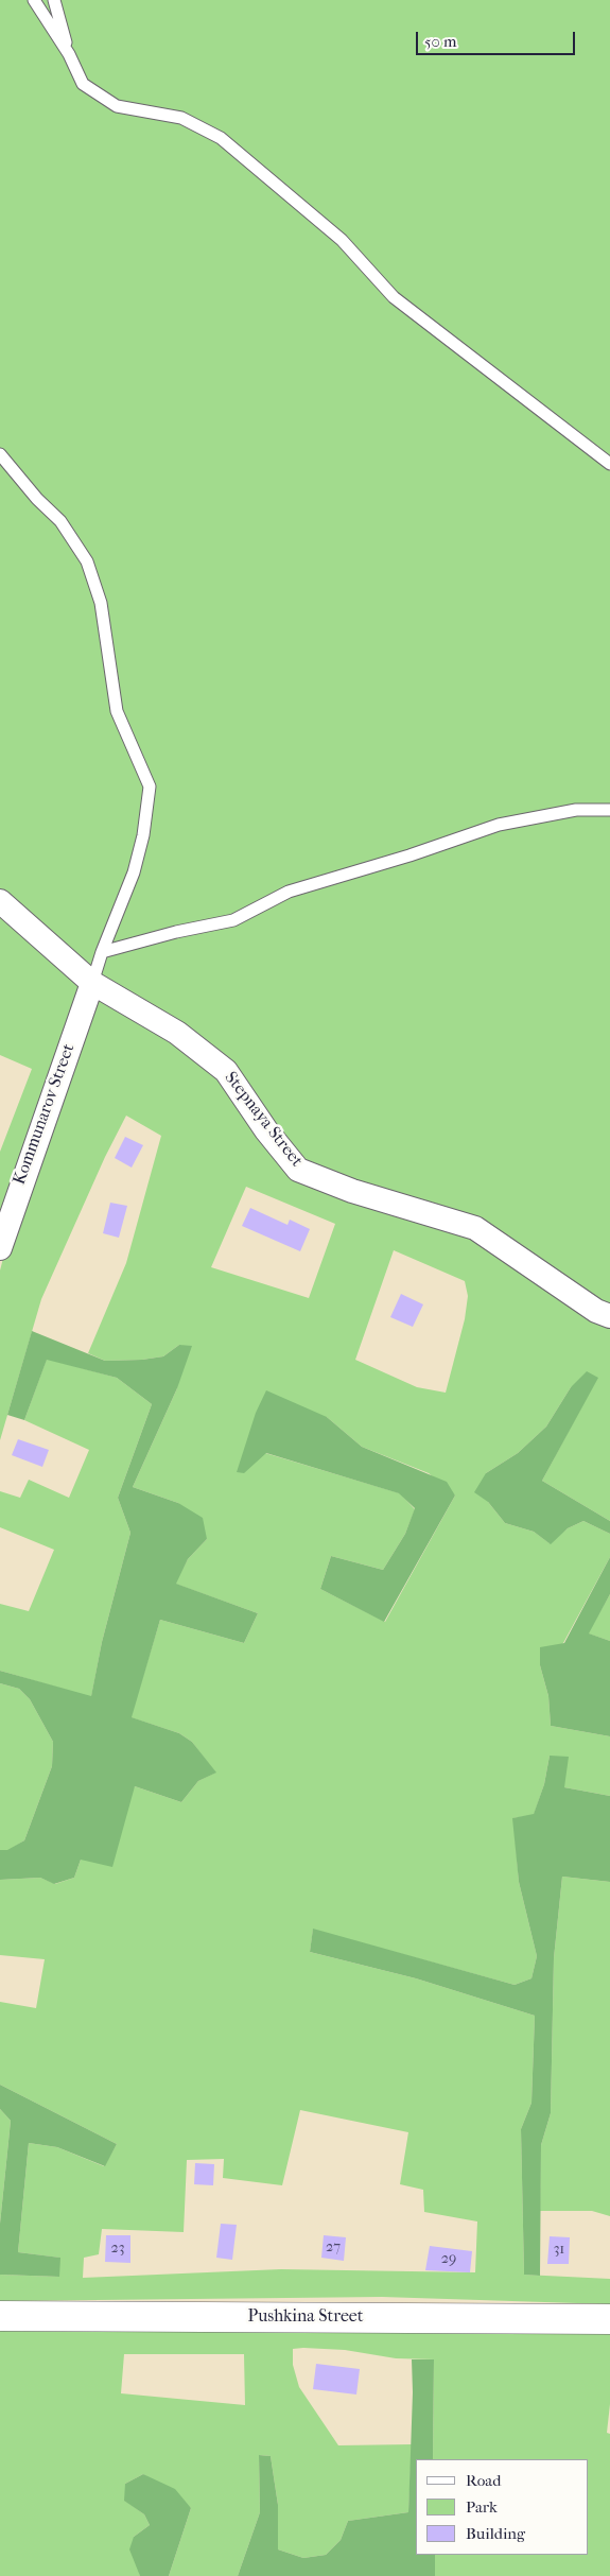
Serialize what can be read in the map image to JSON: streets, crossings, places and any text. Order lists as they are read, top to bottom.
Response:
{
  "streets": {
    "street": ["Kommunarov Street", "Stepnaya Street", "Pushkina Street"]
  },
  "crossings": [
    ["Kommunarov Street", "Stepnaya Street"]
  ],
  "house_numbers": [
    "27",
    "23",
    "31",
    "29"
  ],
  "legend": ["Road", "Park", "Building"],
  "scale_bar": "50 m"
}
